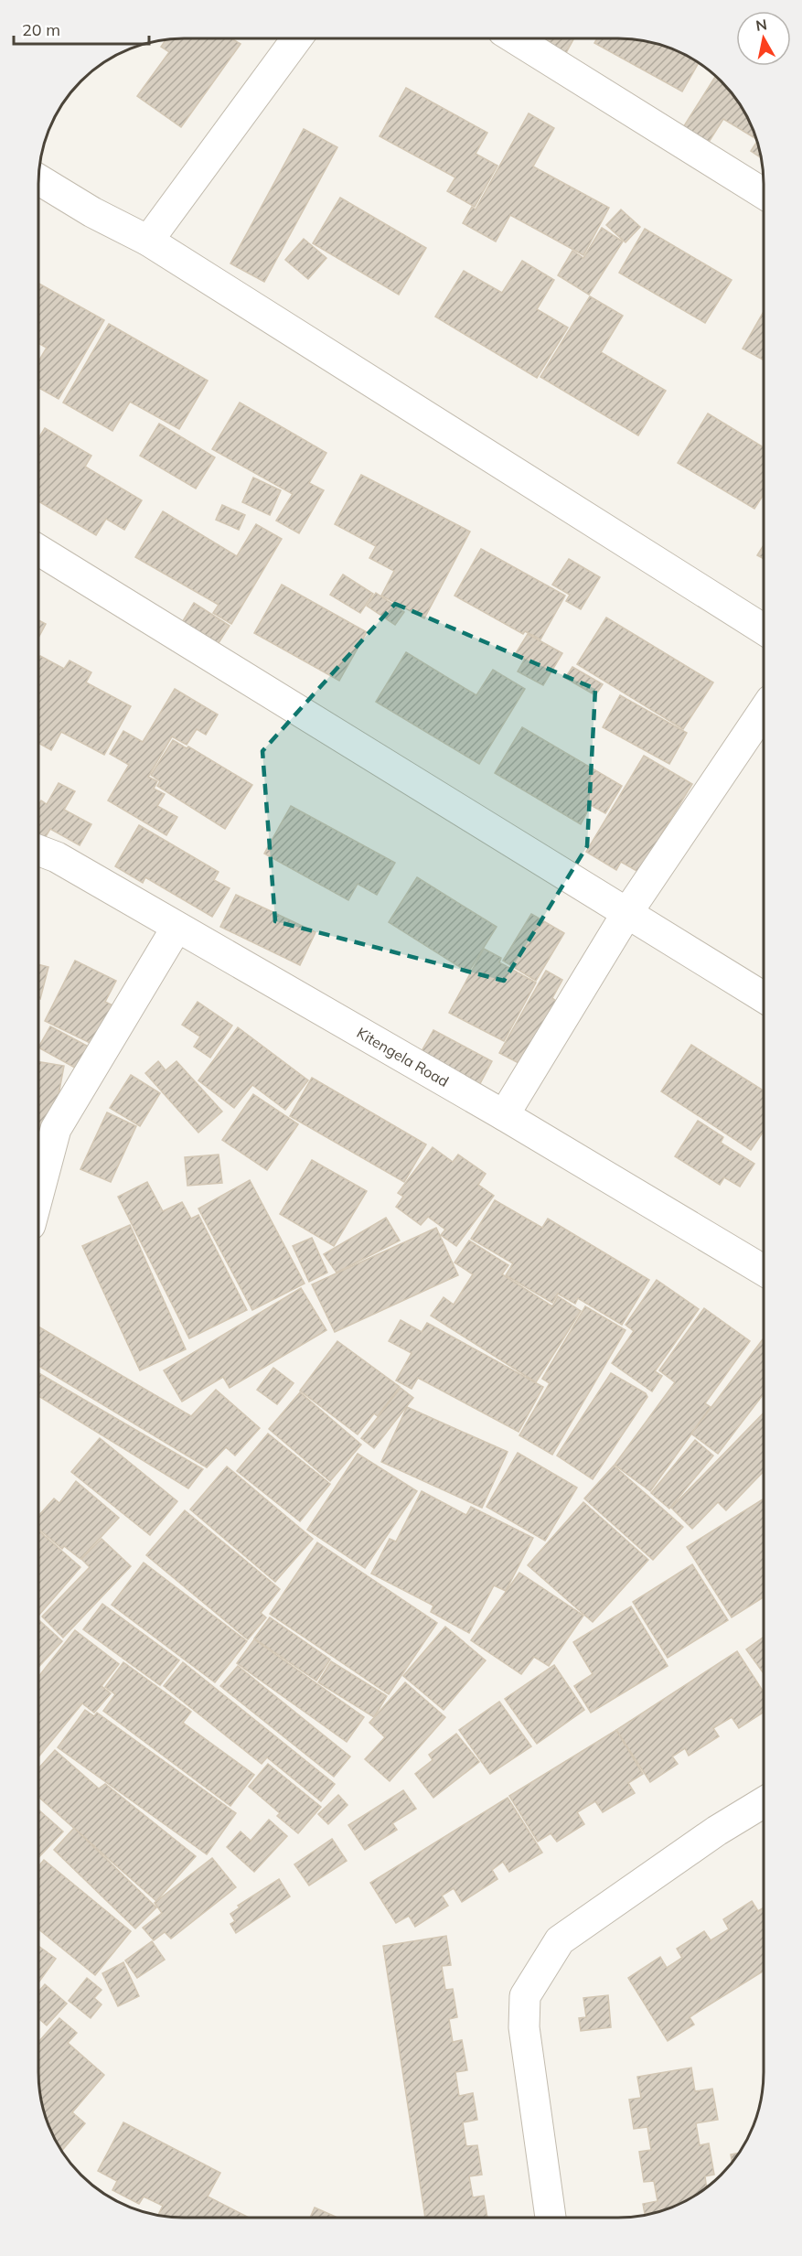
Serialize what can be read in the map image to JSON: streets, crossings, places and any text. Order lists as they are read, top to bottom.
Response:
{
  "streets": {
    "street": ["Kitengela Road"]
  },
  "scale_bar": "20 m",
  "north": "top"
}
